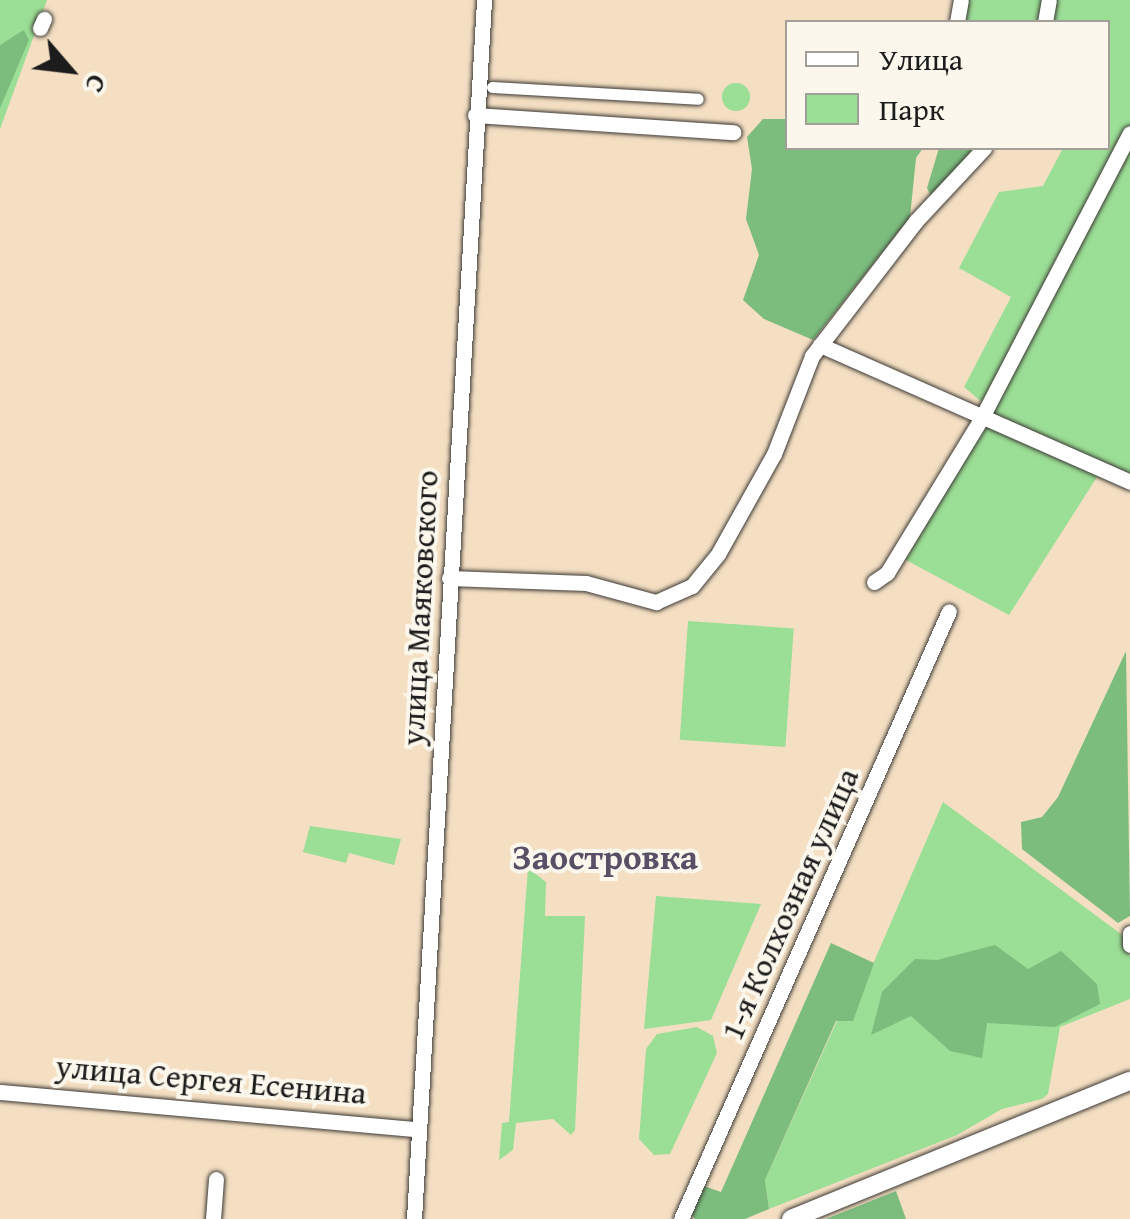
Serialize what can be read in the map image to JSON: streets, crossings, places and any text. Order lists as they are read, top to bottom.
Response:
{
  "streets": {
    "street": ["улица Маяковского", "1-я Колхозная улица", "улица Сергея Есенина"]
  },
  "crossings": [
    ["улица Маяковского", "улица Сергея Есенина"]
  ],
  "districts": ["Заостровка"],
  "legend": ["Улица", "Парк"],
  "north": "bottom right"
}
